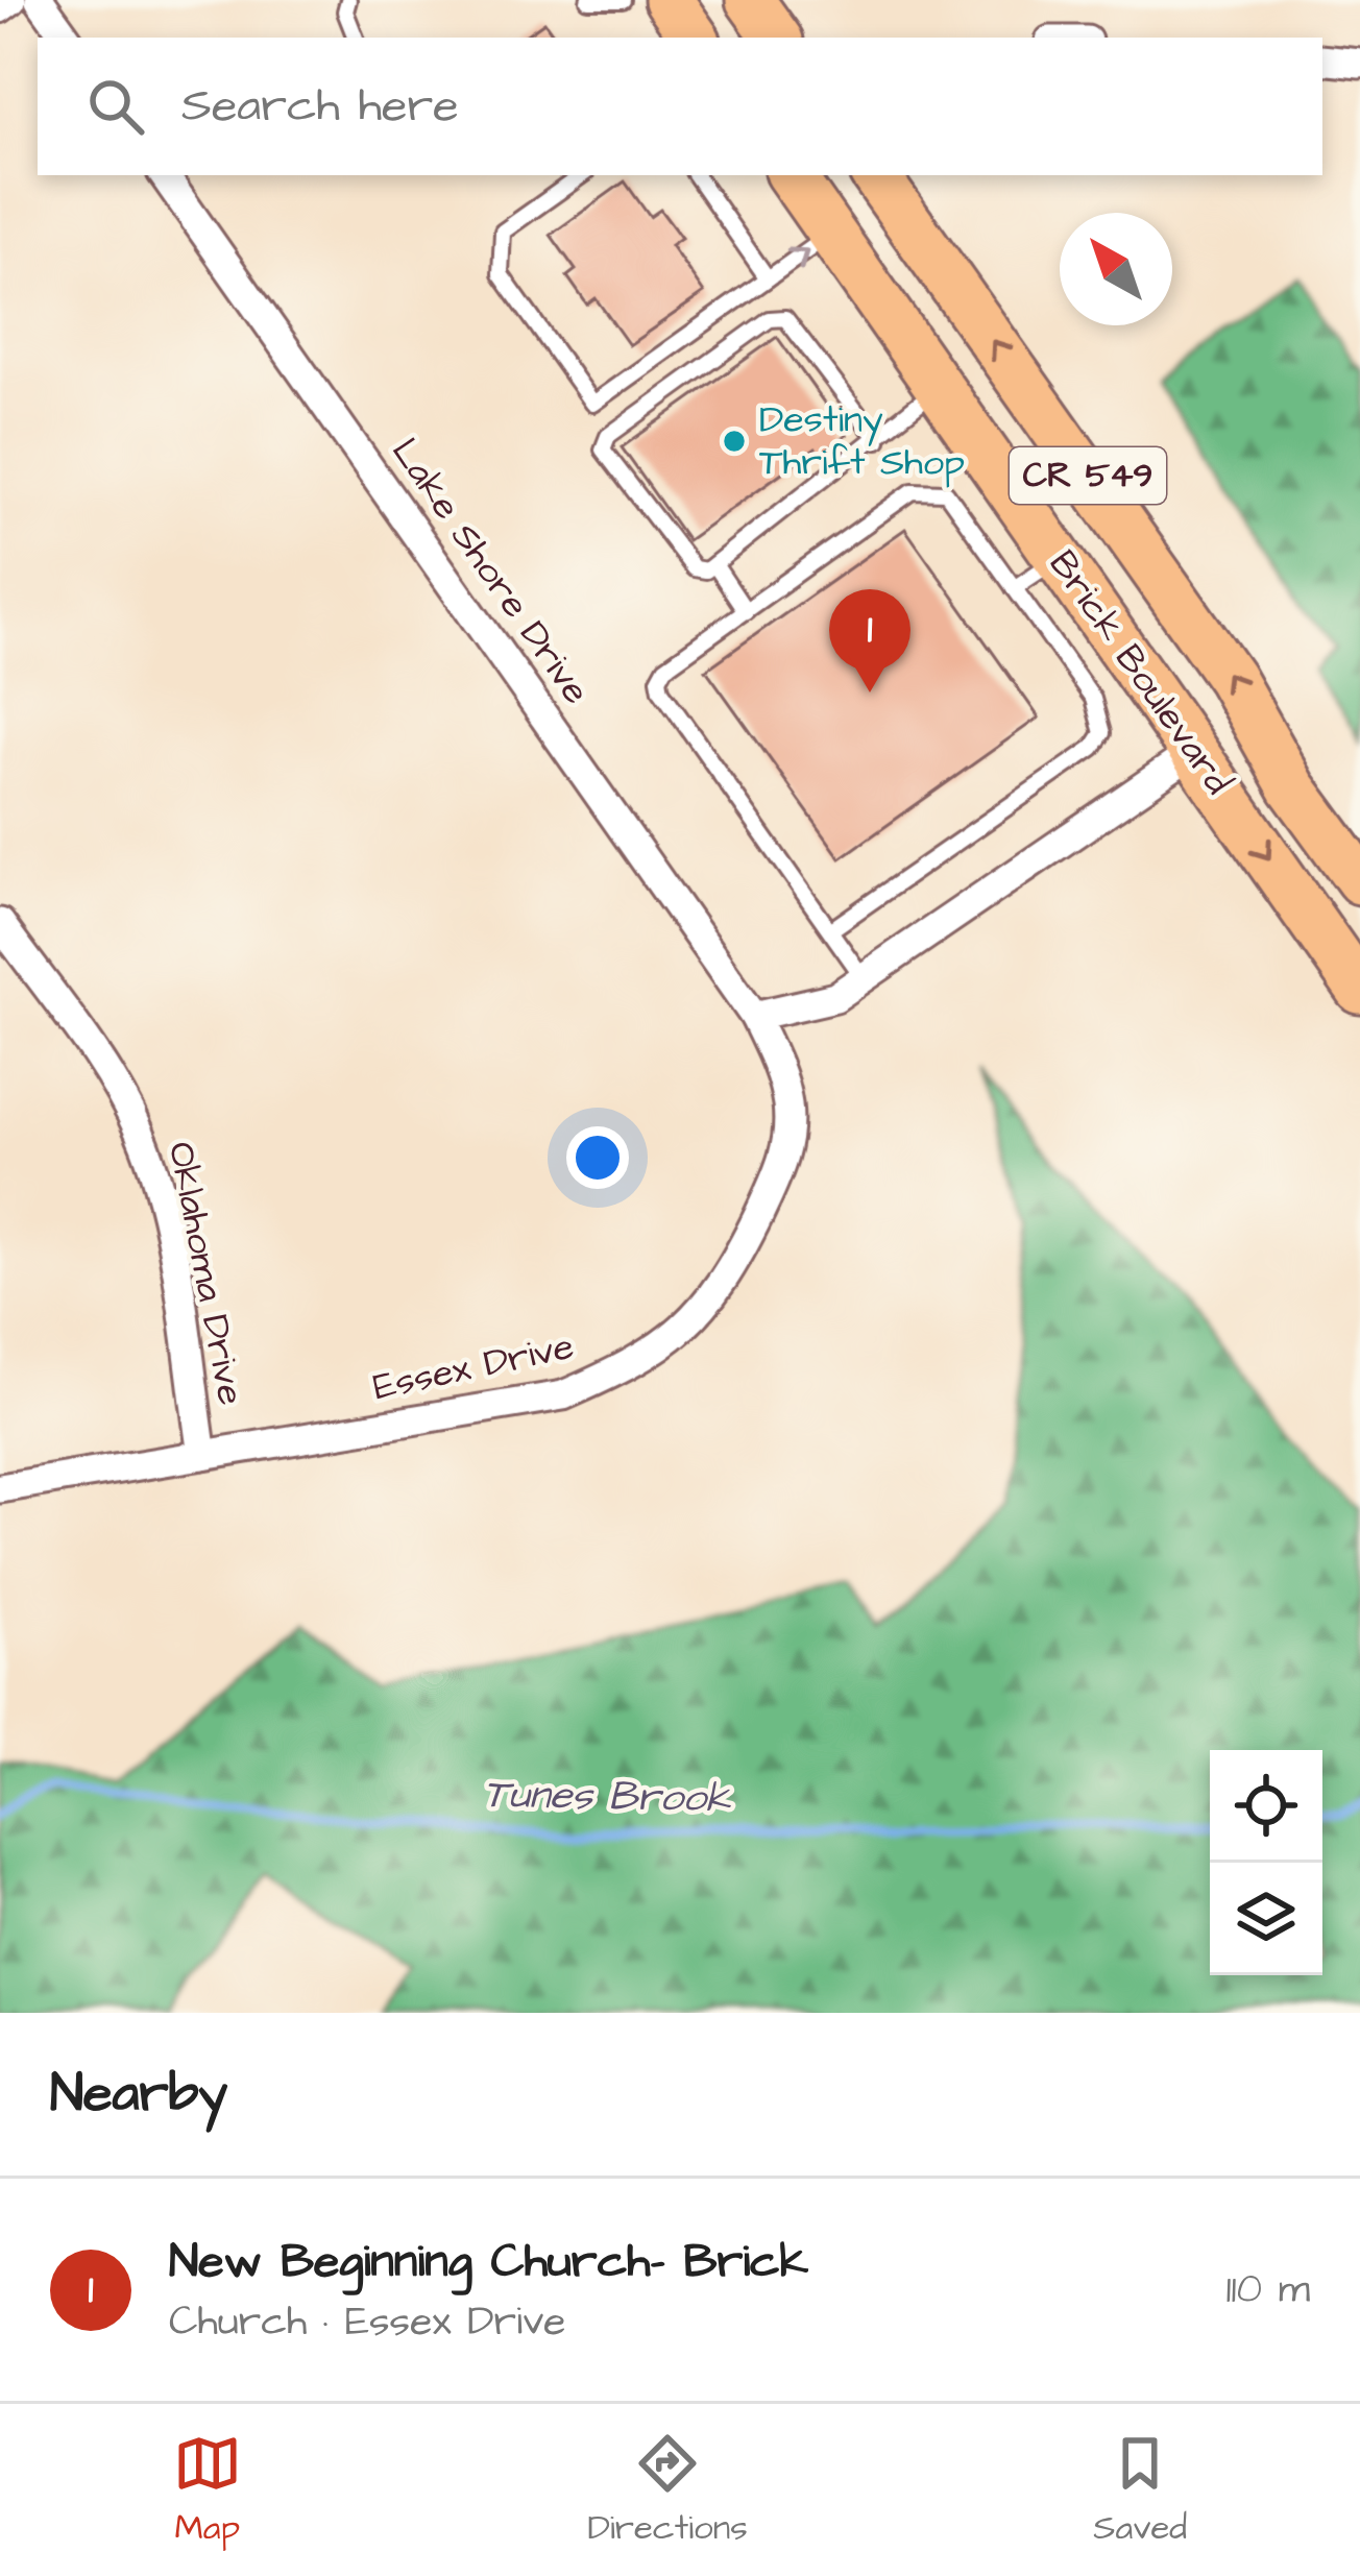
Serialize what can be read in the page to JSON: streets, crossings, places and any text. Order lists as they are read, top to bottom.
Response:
{
  "streets": {
    "main road": ["CR 549", "Brick Boulevard"],
    "street": ["Lake Shore Drive", "Oklahoma Drive", "Essex Drive"]
  },
  "crossings": [
    ["Lake Shore Drive", "Essex Drive"],
    ["Oklahoma Drive", "Essex Drive"]
  ],
  "water": ["Tunes Brook"],
  "places": ["Destiny Thrift Shop"],
  "north": "top left",
  "page": {
    "search": "Search here",
    "pins": "1",
    "heading": "Nearby",
    "list": [
      {
        "mark": "1",
        "name": "New Beginning Church- Brick",
        "note": "Church · Essex Drive",
        "value": "110 m"
      }
    ],
    "nav": ["Map", "Directions", "Saved"]
  }
}
